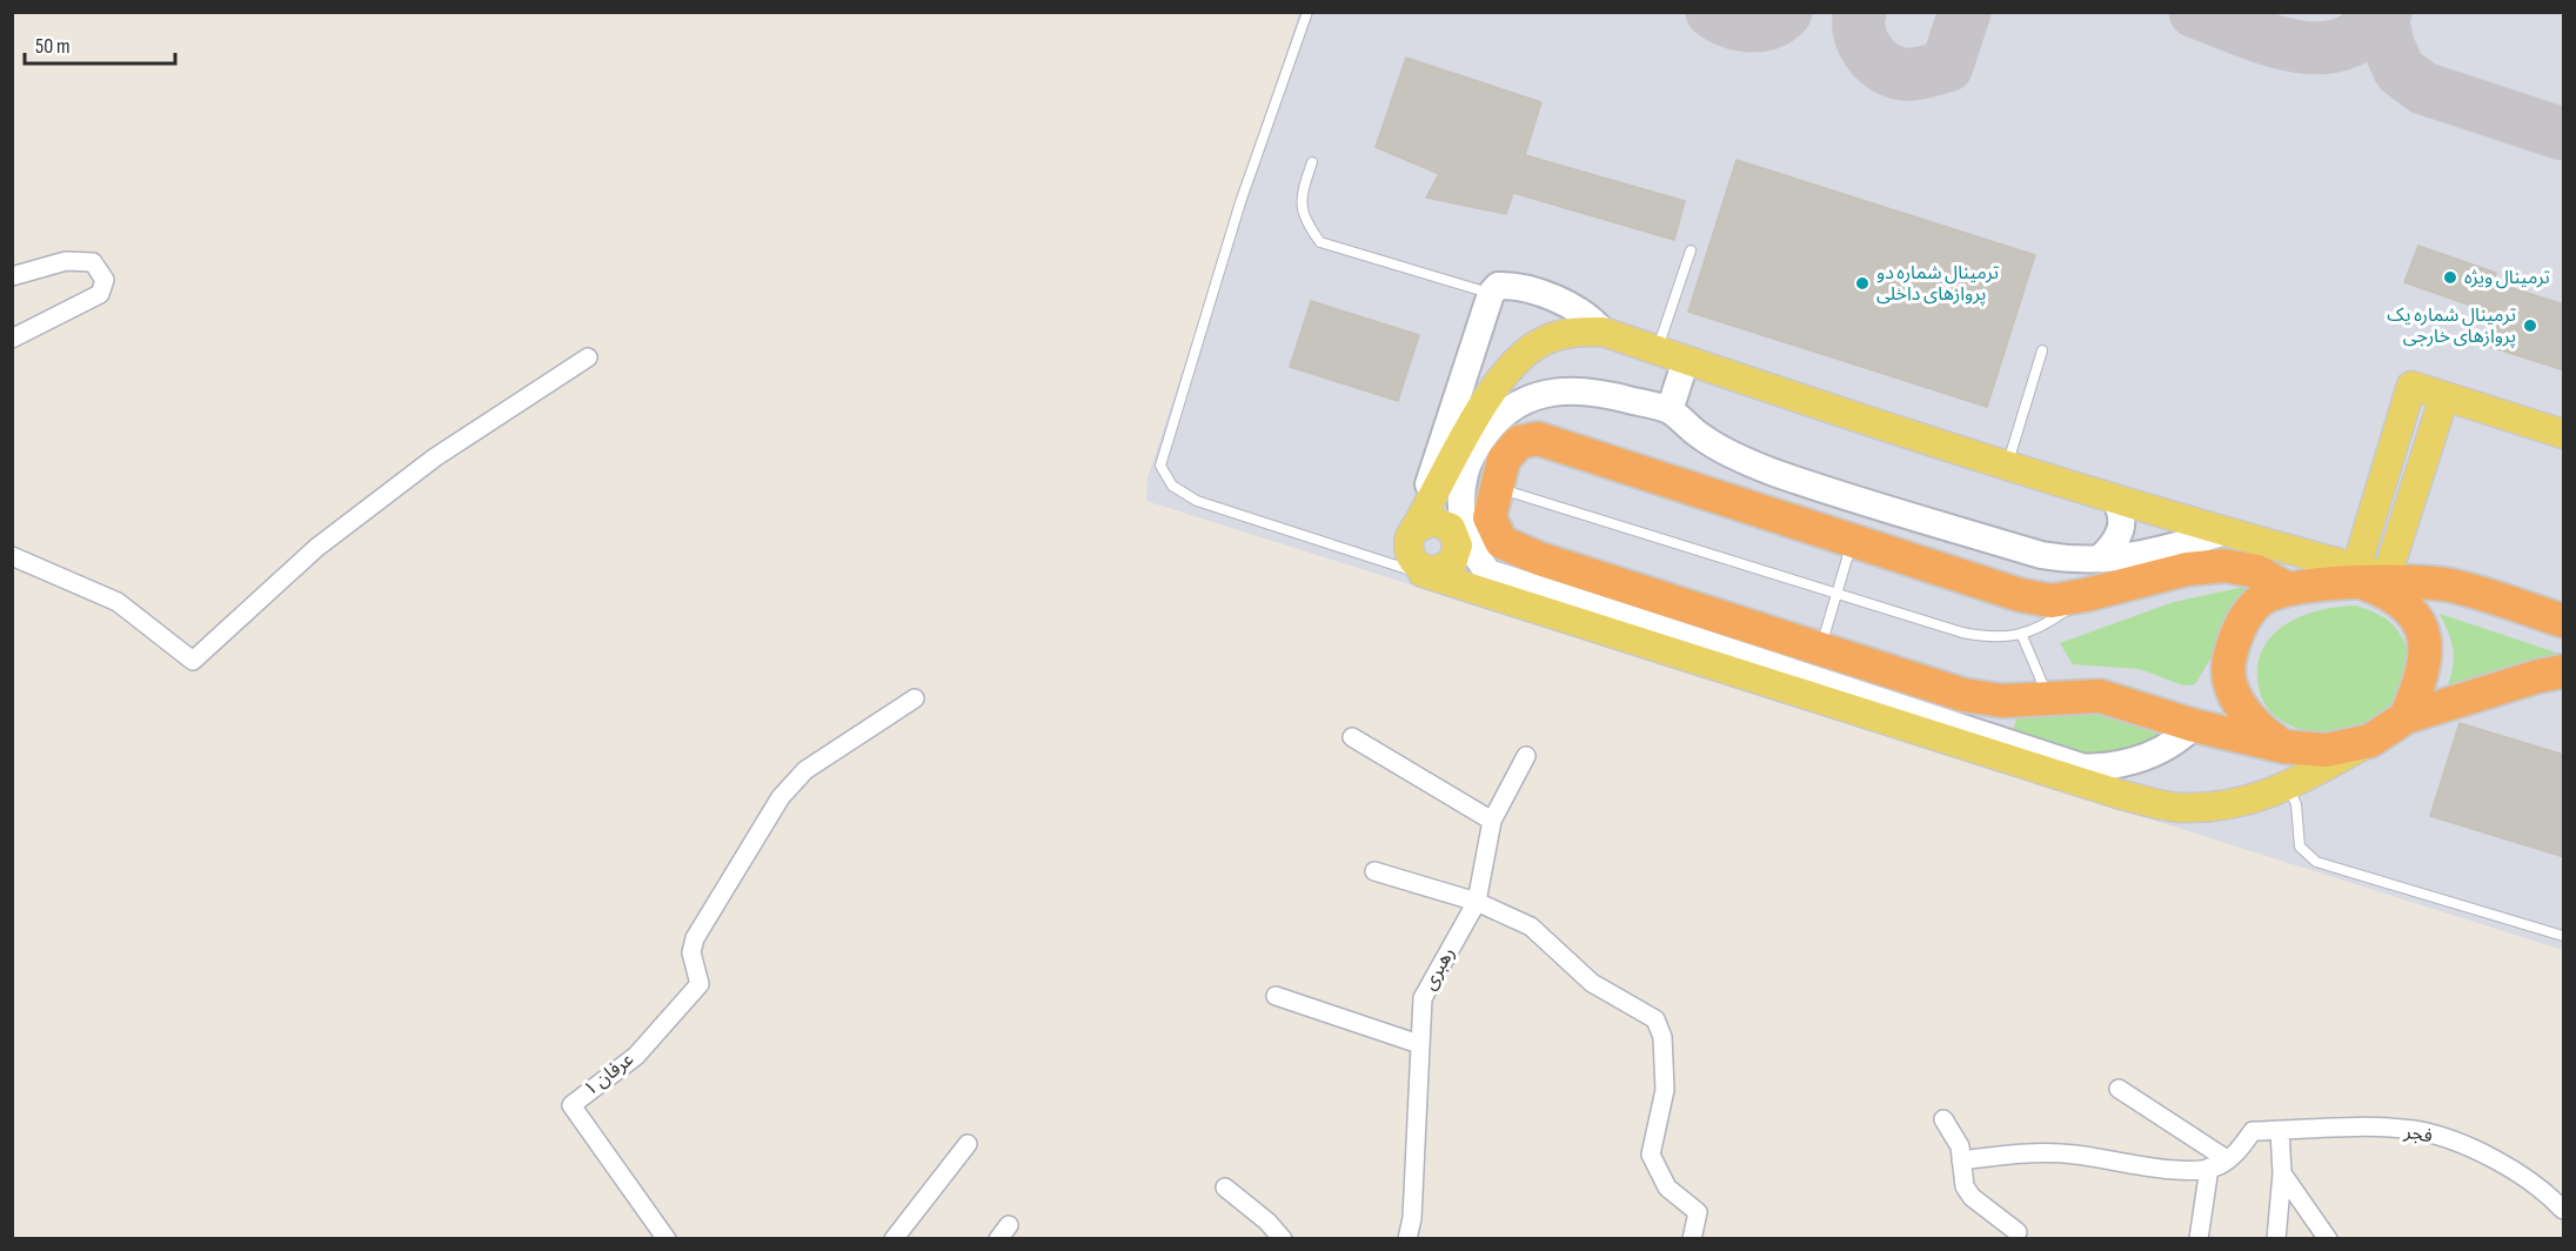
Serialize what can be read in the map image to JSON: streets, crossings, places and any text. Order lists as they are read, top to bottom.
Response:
{
  "streets": {
    "street": ["رهبری", "عرفان ۱", "فجر"]
  },
  "places": ["ترمینال ویژه", "ترمینال شماره دو پروازهای داخلی", "ترمینال شماره یک پروازهای خارجی"],
  "scale_bar": "50 m"
}
